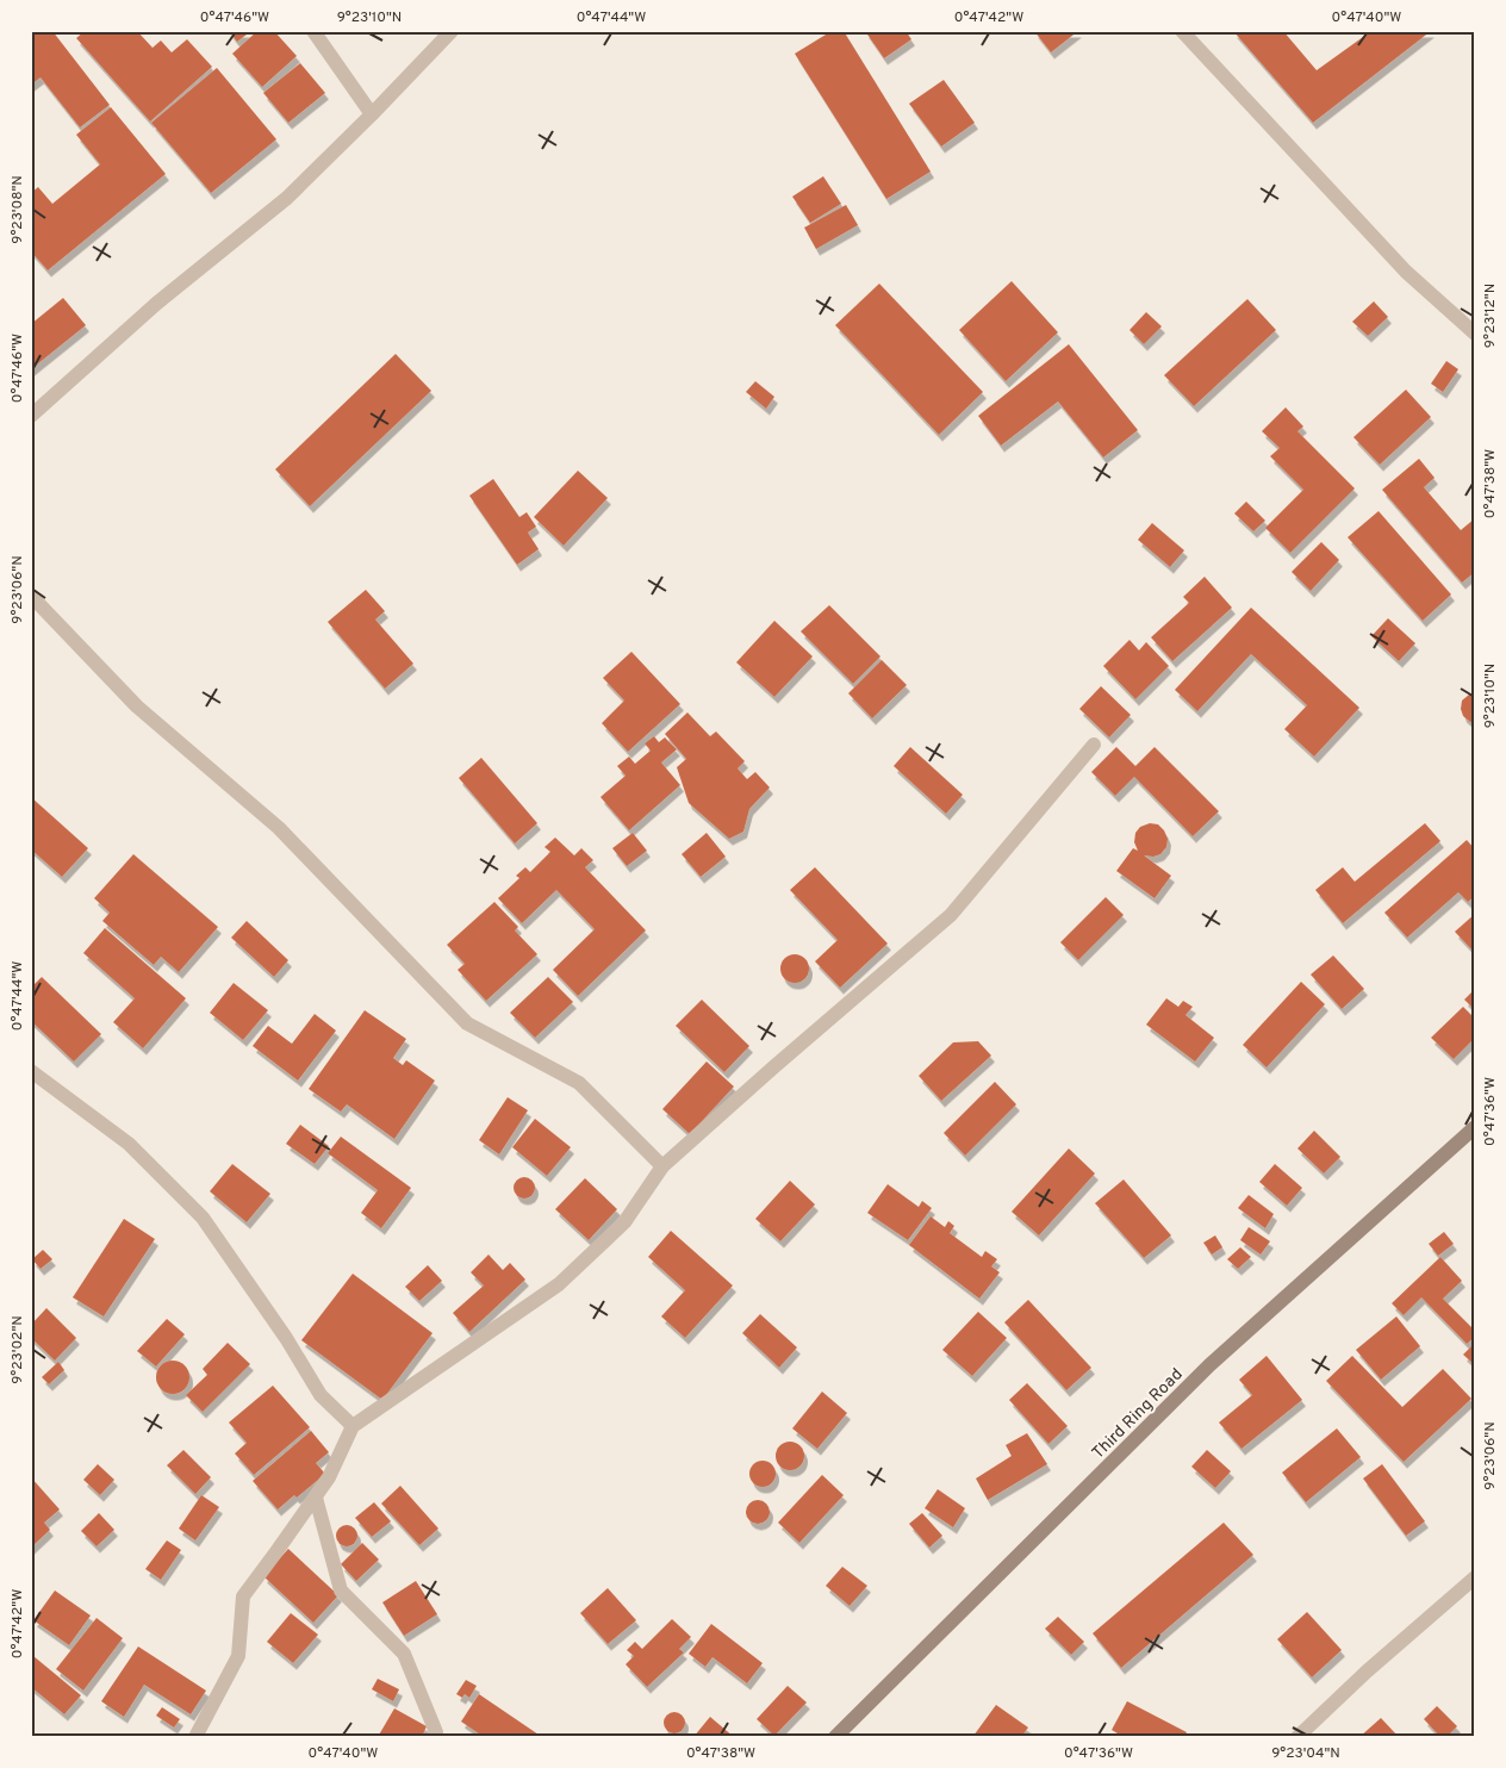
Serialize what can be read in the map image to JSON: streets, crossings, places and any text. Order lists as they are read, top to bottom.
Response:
{
  "streets": {
    "street": ["Third Ring Road"]
  },
  "coordinates": [
    "0°47'46\"W",
    "9°23'10\"N",
    "0°47'44\"W",
    "0°47'42\"W",
    "0°47'40\"W",
    "9°23'08\"N",
    "9°23'12\"N",
    "0°47'38\"W",
    "9°23'06\"N",
    "0°47'36\"W",
    "9°23'02\"N",
    "9°23'04\"N"
  ]
}
